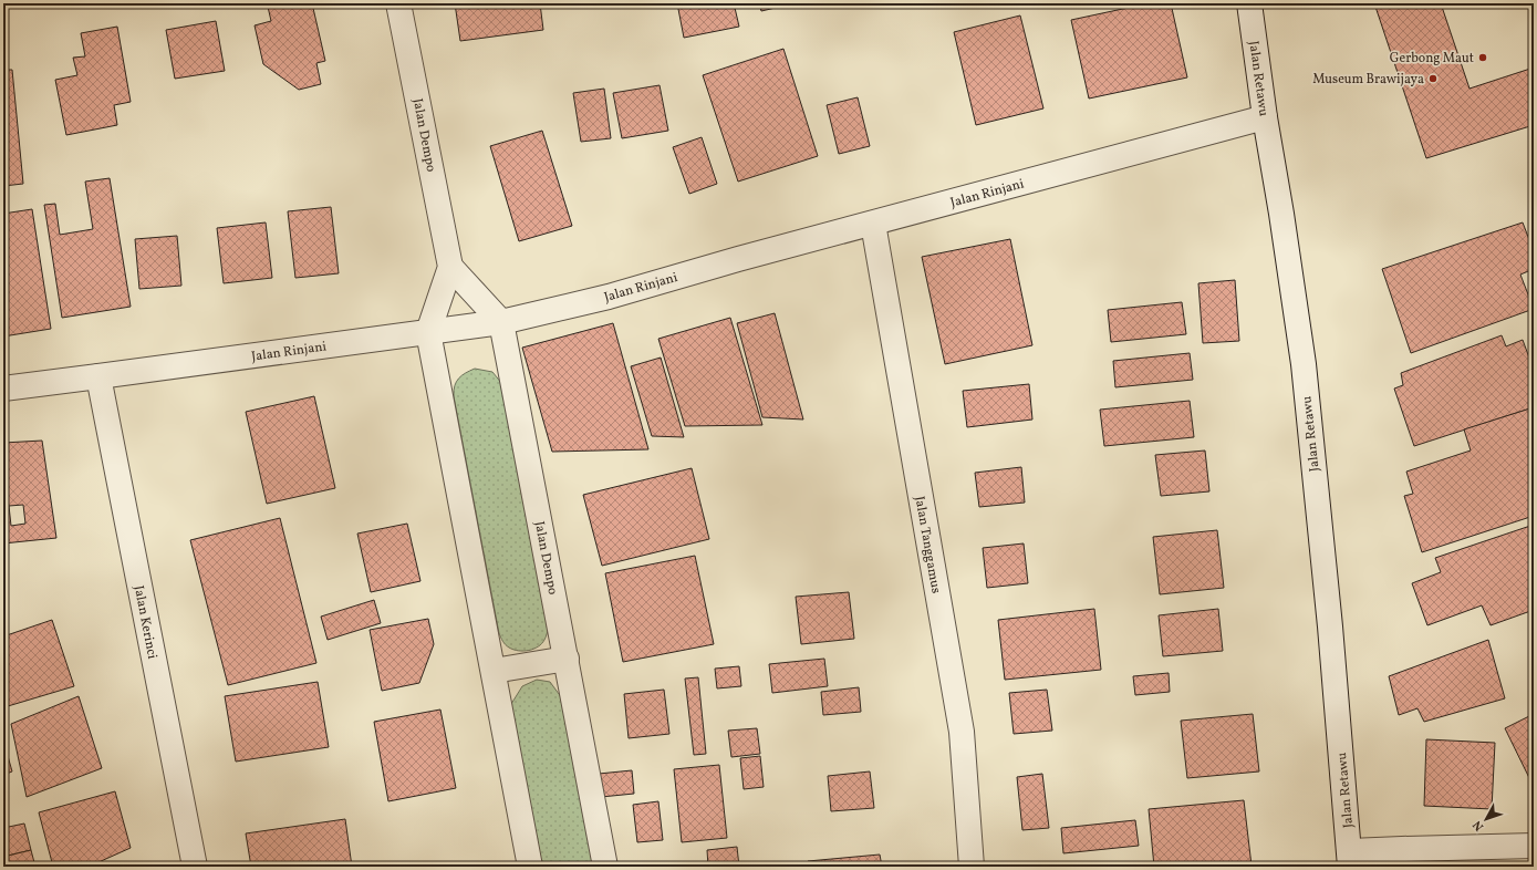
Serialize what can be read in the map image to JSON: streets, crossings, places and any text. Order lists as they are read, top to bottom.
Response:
{
  "streets": {
    "street": [
      "Jalan Retawu",
      "Jalan Dempo",
      "Jalan Rinjani",
      "Jalan Tanggamus",
      "Jalan Kerinci"
    ]
  },
  "crossings": [
    ["Jalan Retawu", "Jalan Rinjani"],
    ["Jalan Dempo", "Jalan Rinjani"],
    ["Jalan Rinjani", "Jalan Tanggamus"],
    ["Jalan Rinjani", "Jalan Kerinci"]
  ],
  "places": ["Gerbong Maut", "Museum Brawijaya"],
  "north": "bottom left"
}
